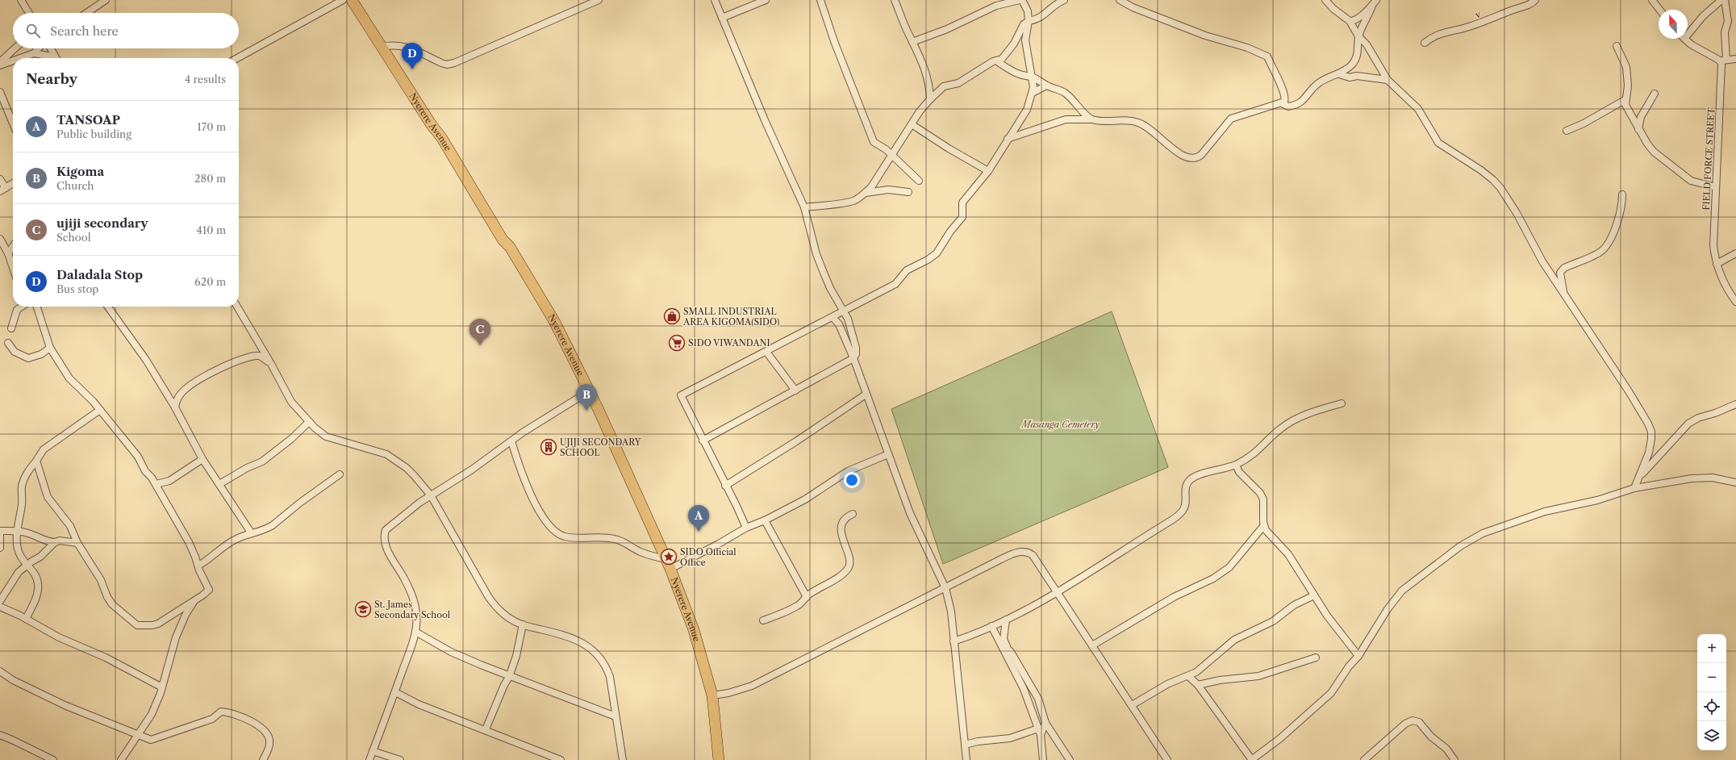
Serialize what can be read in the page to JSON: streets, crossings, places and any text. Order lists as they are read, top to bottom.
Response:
{
  "streets": {
    "main road": ["Nyerere Avenue"],
    "street": ["v", "FIELD FORCE STREET"]
  },
  "parks": ["Masanga Cemetery"],
  "places": {
    "shop": ["SMALL INDUSTRIAL AREA KIGOMA(SIDO)"],
    "supermarket": ["SIDO VIWANDANI"],
    "building": ["UJIJI SECONDARY SCHOOL"],
    "place": ["SIDO Official Office"],
    "school or university": ["St. James Secondary School"]
  },
  "north": "top",
  "page": {
    "search": "Search here",
    "pins": [
      "D",
      "C",
      "B",
      "A"
    ],
    "heading": ["Nearby", "4 results"],
    "list": [
      {
        "mark": "A",
        "name": "TANSOAP",
        "note": "Public building",
        "value": "170 m"
      },
      {
        "mark": "B",
        "name": "Kigoma",
        "note": "Church",
        "value": "280 m"
      },
      {
        "mark": "C",
        "name": "ujiji secondary",
        "note": "School",
        "value": "410 m"
      },
      {
        "mark": "D",
        "name": "Daladala Stop",
        "note": "Bus stop",
        "value": "620 m"
      }
    ],
    "map_buttons": ["+", "−"]
  }
}
